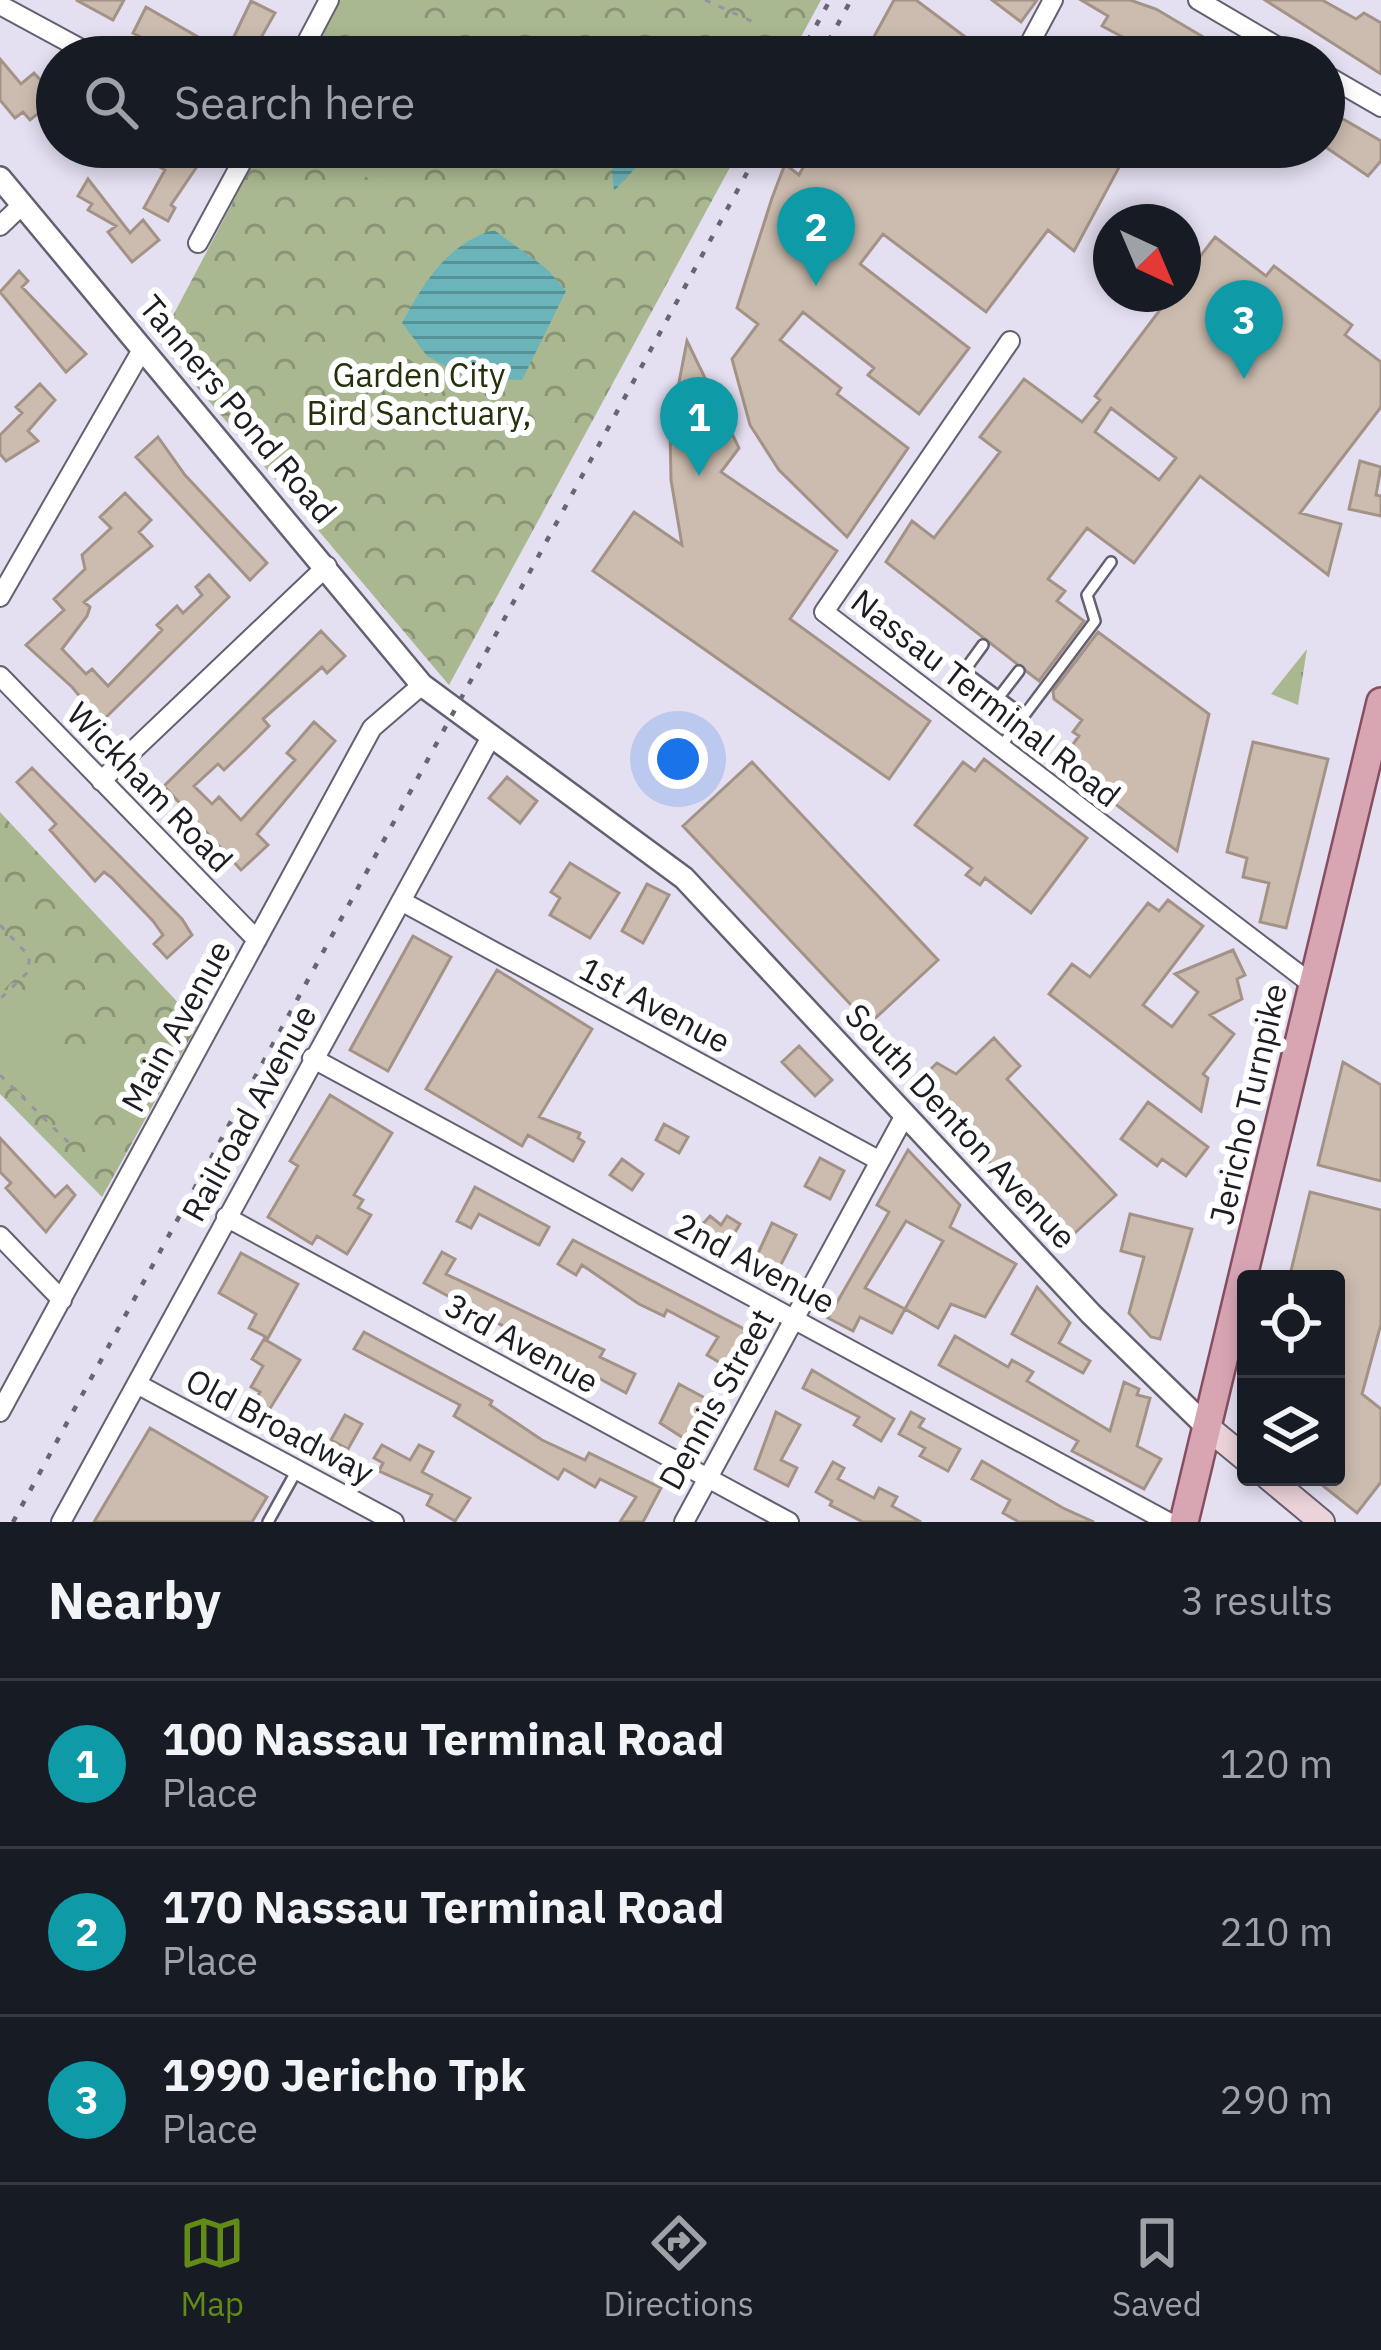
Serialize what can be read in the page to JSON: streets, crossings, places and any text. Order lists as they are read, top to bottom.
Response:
{
  "streets": {
    "main road": ["Jericho Turnpike"],
    "street": [
      "Tanners Pond Road",
      "Nassau Terminal Road",
      "Wickham Road",
      "1st Avenue",
      "Main Avenue",
      "Railroad Avenue",
      "South Denton Avenue",
      "2nd Avenue",
      "3rd Avenue",
      "Dennis Street",
      "Old Broadway"
    ]
  },
  "crossings": [
    ["Tanners Pond Road", "Main Avenue"],
    ["Tanners Pond Road", "Railroad Avenue"],
    ["Tanners Pond Road", "South Denton Avenue"],
    ["Nassau Terminal Road", "Jericho Turnpike"],
    ["Wickham Road", "Main Avenue"],
    ["1st Avenue", "Railroad Avenue"],
    ["1st Avenue", "Dennis Street"],
    ["Jericho Turnpike", "South Denton Avenue"],
    ["Railroad Avenue", "South Denton Avenue"],
    ["Railroad Avenue", "2nd Avenue"],
    ["Railroad Avenue", "3rd Avenue"],
    ["Railroad Avenue", "Old Broadway"],
    ["South Denton Avenue", "Dennis Street"],
    ["2nd Avenue", "Dennis Street"],
    ["3rd Avenue", "Dennis Street"]
  ],
  "parks": ["Garden City Bird Sanctuary,"],
  "north": "bottom right",
  "page": {
    "search": "Search here",
    "pins": ["2", "3", "1"],
    "heading": ["Nearby", "3 results"],
    "list": [
      {
        "mark": "1",
        "name": "100 Nassau Terminal Road",
        "note": "Place",
        "value": "120 m"
      },
      {
        "mark": "2",
        "name": "170 Nassau Terminal Road",
        "note": "Place",
        "value": "210 m"
      },
      {
        "mark": "3",
        "name": "1990 Jericho Tpk",
        "note": "Place",
        "value": "290 m"
      }
    ],
    "nav": ["Map", "Directions", "Saved"]
  }
}
